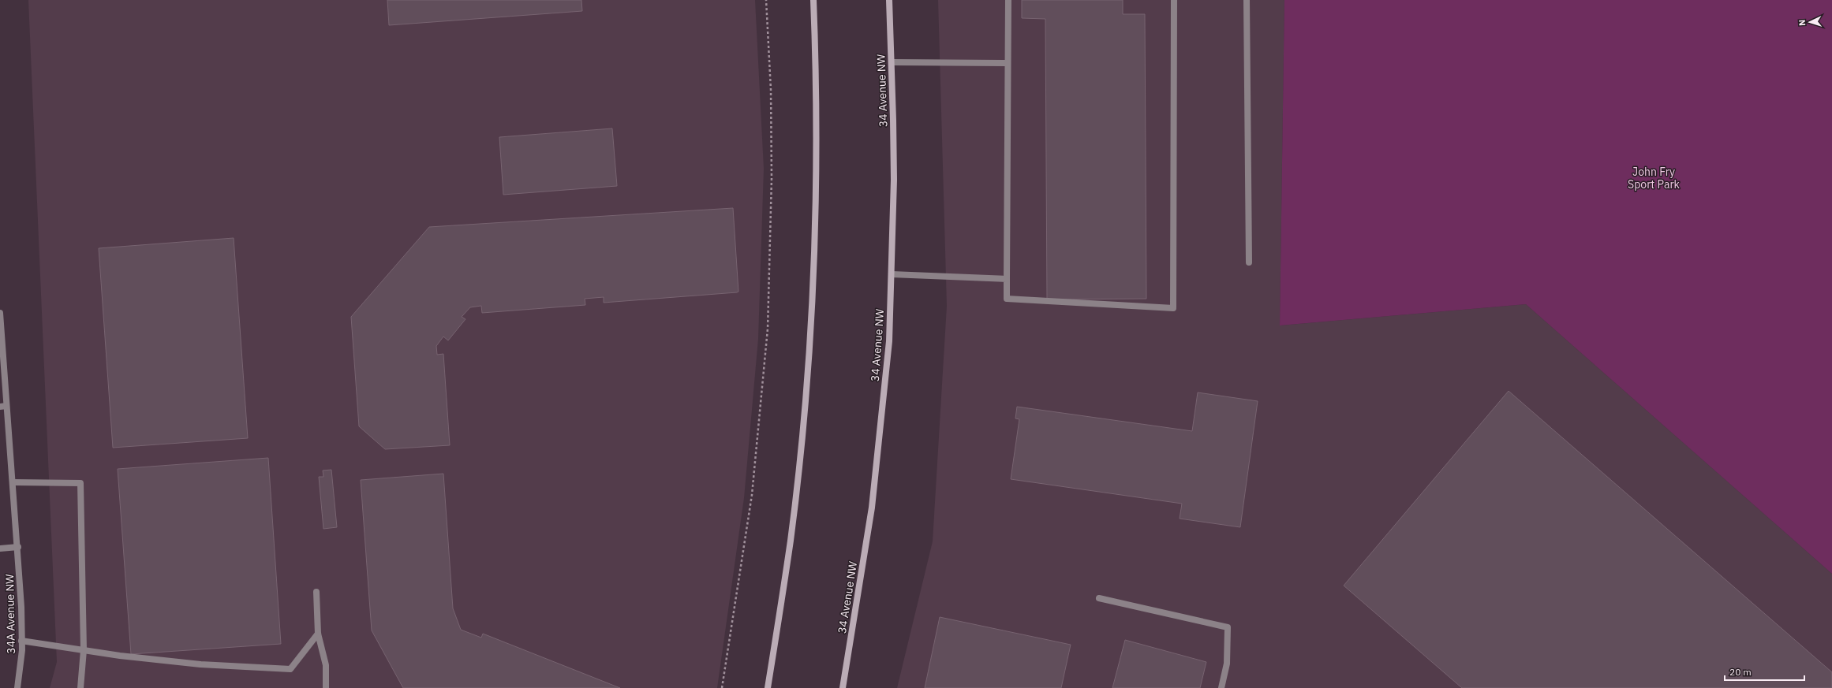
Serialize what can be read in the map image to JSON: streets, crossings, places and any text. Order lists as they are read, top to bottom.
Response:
{
  "streets": {
    "main road": ["34 Avenue NW"],
    "street": ["34A Avenue NW"]
  },
  "parks": ["John Fry Sport Park"],
  "scale_bar": "20 m",
  "north": "left"
}
